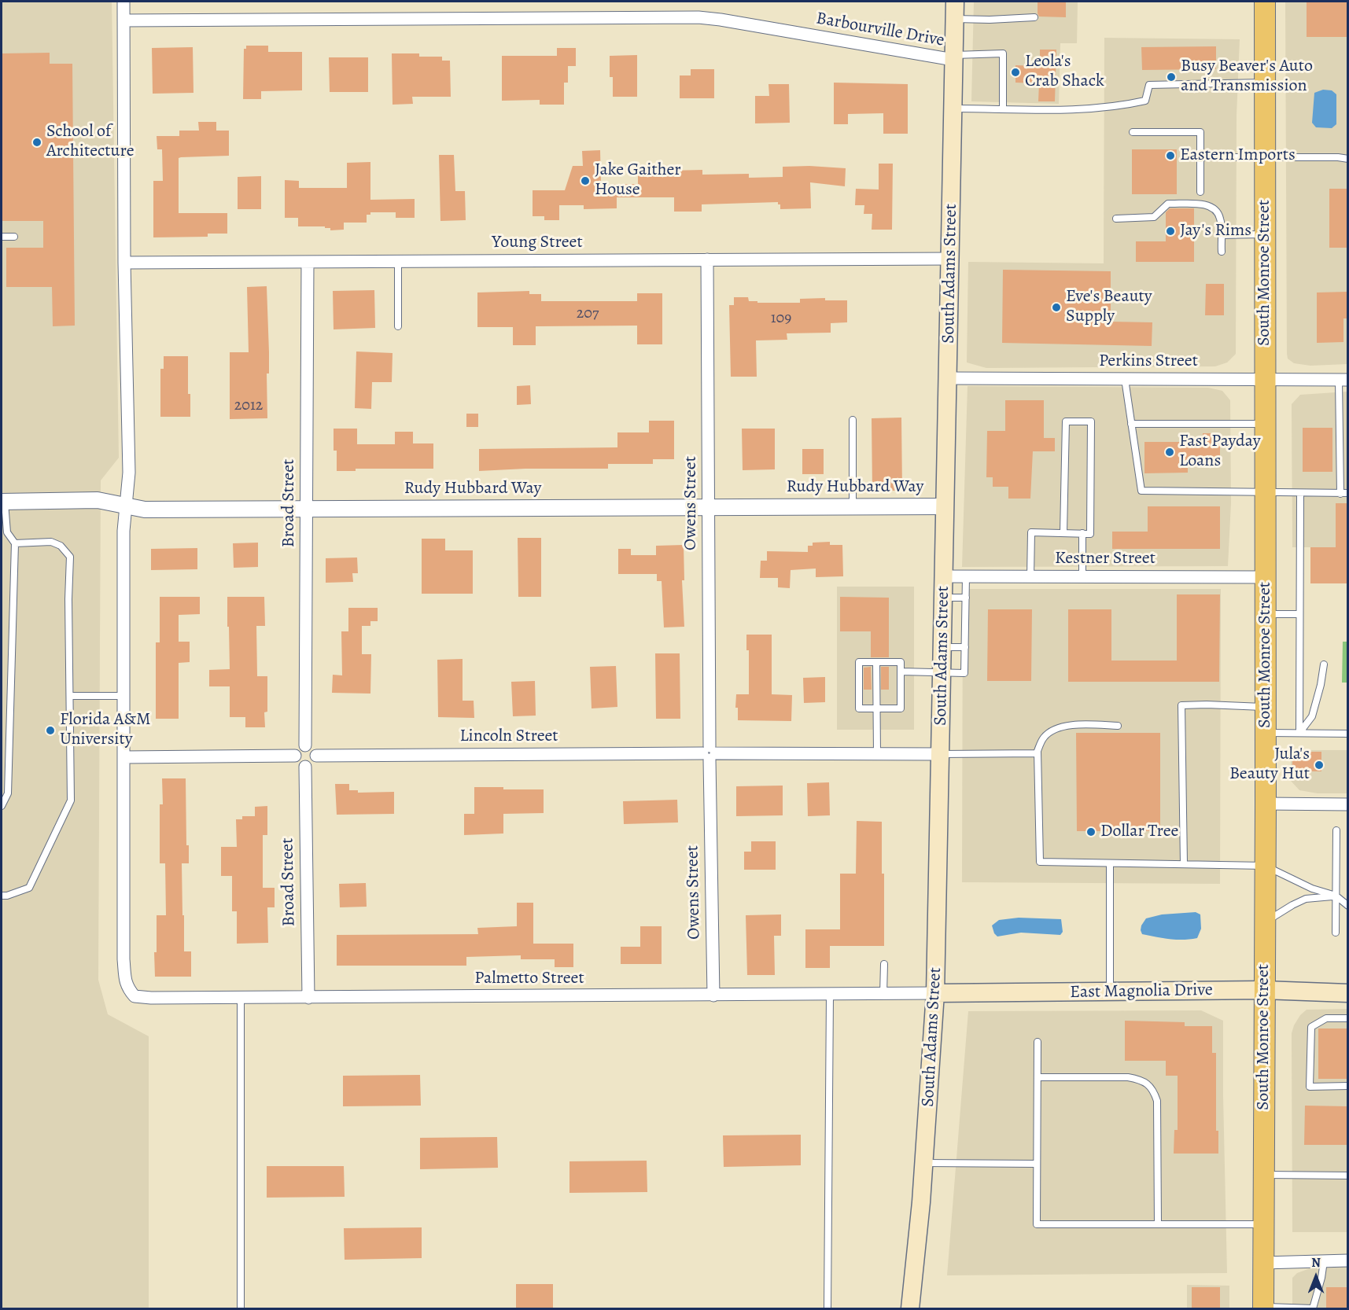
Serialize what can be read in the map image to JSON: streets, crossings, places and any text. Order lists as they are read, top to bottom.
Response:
{
  "streets": {
    "main road": ["South Monroe Street", "South Adams Street", "East Magnolia Drive"],
    "street": [
      "Barbourville Drive",
      "Young Street",
      "Perkins Street",
      "Rudy Hubbard Way",
      "Broad Street",
      "Owens Street",
      "Kestner Street",
      "Lincoln Street",
      "Palmetto Street"
    ]
  },
  "crossings": [
    ["Barbourville Drive", "South Adams Street"],
    ["Young Street", "South Adams Street"],
    ["Young Street", "Broad Street"],
    ["Young Street", "Owens Street"],
    ["South Monroe Street", "Perkins Street"],
    ["South Monroe Street", "Kestner Street"],
    ["South Monroe Street", "East Magnolia Drive"],
    ["South Adams Street", "Perkins Street"],
    ["South Adams Street", "Rudy Hubbard Way"],
    ["South Adams Street", "Kestner Street"],
    ["South Adams Street", "Lincoln Street"],
    ["South Adams Street", "Palmetto Street"],
    ["South Adams Street", "East Magnolia Drive"],
    ["Rudy Hubbard Way", "Broad Street"],
    ["Rudy Hubbard Way", "Owens Street"],
    ["Broad Street", "Lincoln Street"],
    ["Broad Street", "Palmetto Street"],
    ["Owens Street", "Lincoln Street"],
    ["Owens Street", "Palmetto Street"],
    ["Palmetto Street", "East Magnolia Drive"]
  ],
  "places": [
    "Leola's Crab Shack",
    "Busy Beaver's Auto and Transmission",
    "School of Architecture",
    "Eastern Imports",
    "Jake Gaither House",
    "Jay's Rims",
    "Eve's Beauty Supply",
    "Fast Payday Loans",
    "Florida A&M University",
    "Jula's Beauty Hut",
    "Dollar Tree"
  ],
  "house_numbers": ["207", "109", "2012"],
  "north": "top"
}
